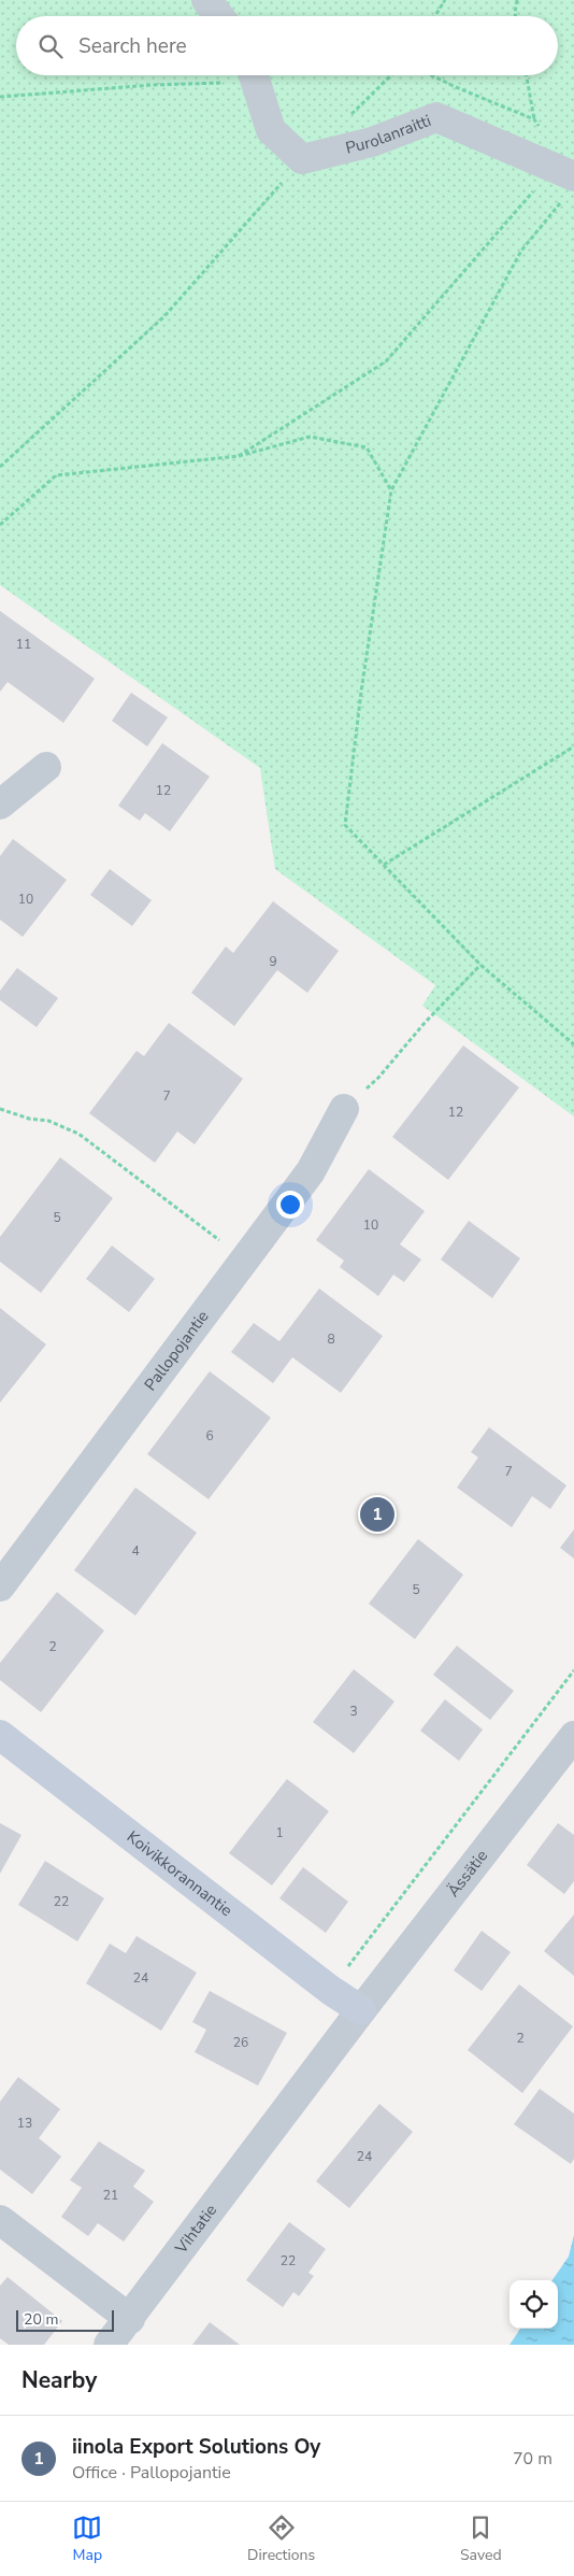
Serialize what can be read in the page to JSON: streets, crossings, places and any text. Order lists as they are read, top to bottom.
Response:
{
  "streets": {
    "street": [
      "Purolanraitti",
      "Pallopojantie",
      "Ässätie",
      "Koivikkorannantie",
      "Vihtatie"
    ]
  },
  "crossings": [
    ["Ässätie", "Koivikkorannantie"],
    ["Ässätie", "Vihtatie"],
    ["Koivikkorannantie", "Vihtatie"]
  ],
  "house_numbers": [
    "11",
    "12",
    "10",
    "9",
    "7",
    "12",
    "5",
    "10",
    "8",
    "6",
    "7",
    "4",
    "5",
    "2",
    "3",
    "1",
    "22",
    "24",
    "2",
    "26",
    "13",
    "24",
    "21",
    "22"
  ],
  "scale_bar": "20 m",
  "page": {
    "search": "Search here",
    "pins": "1",
    "scale": "20 m",
    "heading": "Nearby",
    "list": [
      {
        "mark": "1",
        "name": "iinola Export Solutions Oy",
        "note": "Office · Pallopojantie",
        "value": "70 m"
      }
    ],
    "nav": ["Map", "Directions", "Saved"]
  }
}
